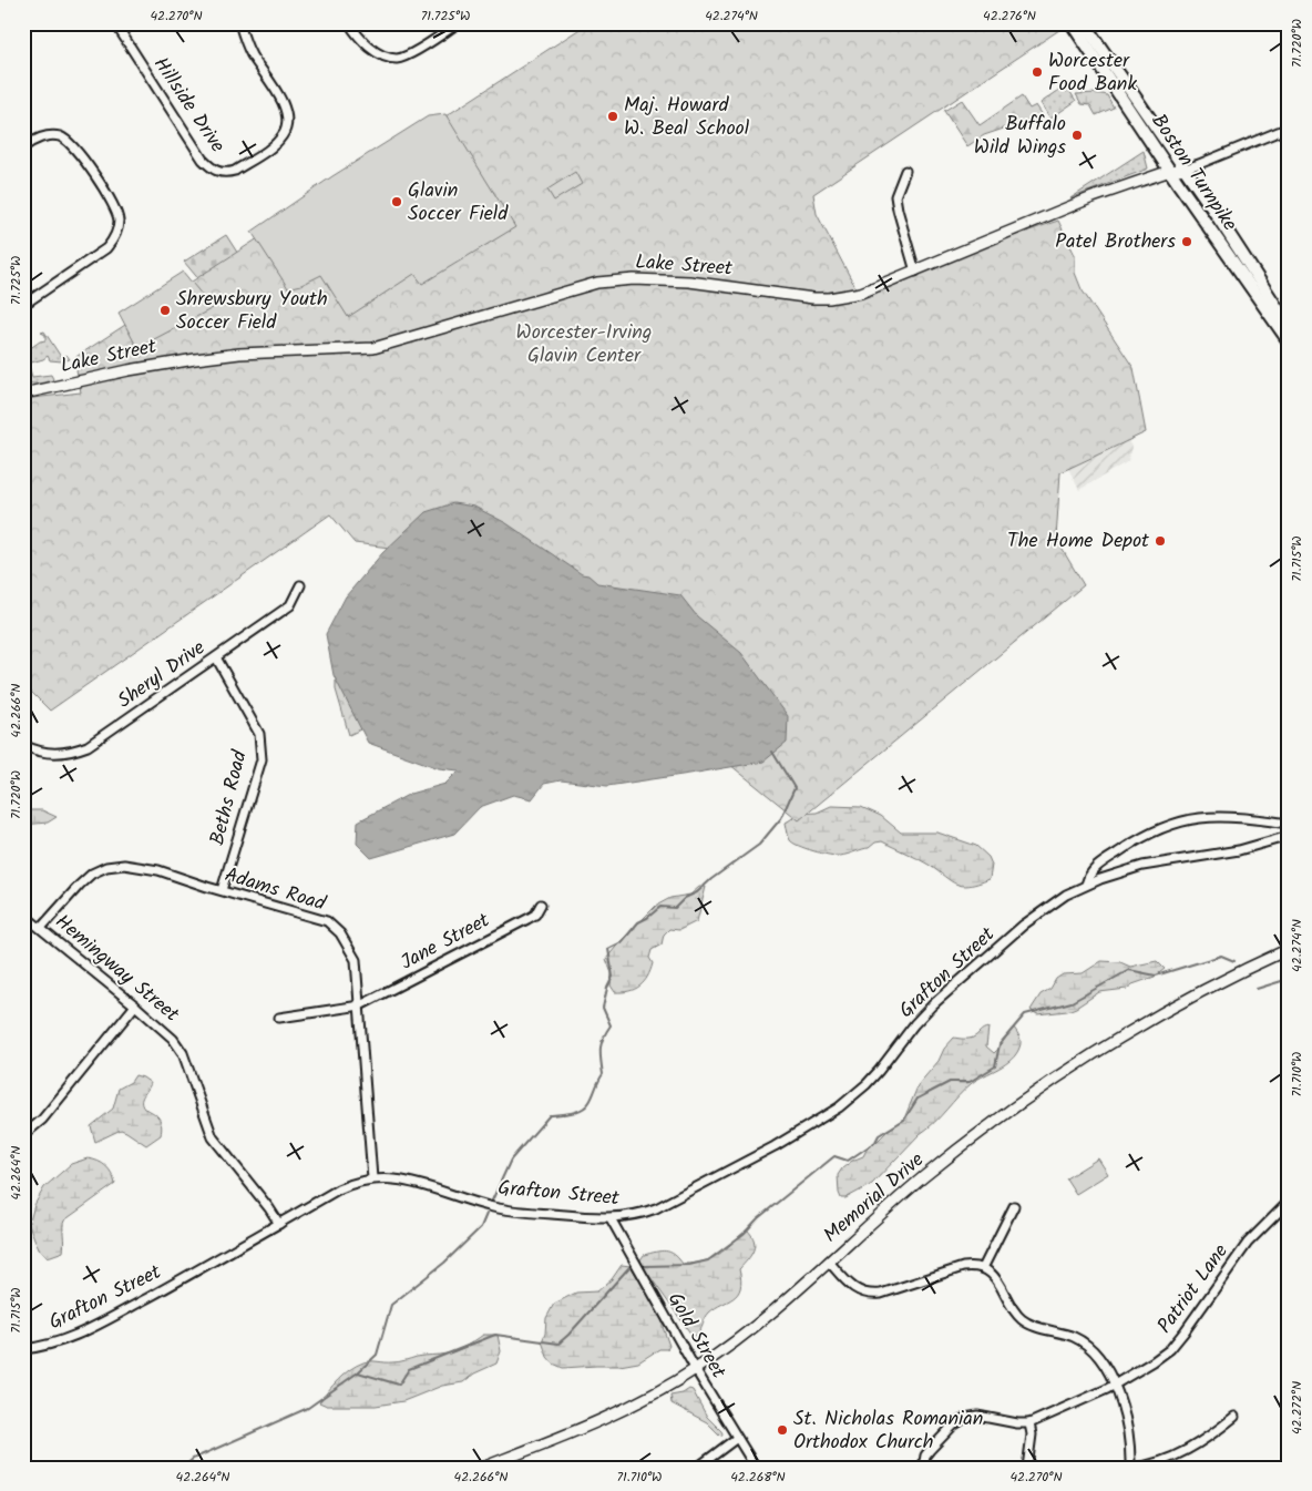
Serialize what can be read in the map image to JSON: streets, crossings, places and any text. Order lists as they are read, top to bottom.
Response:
{
  "streets": {
    "highway": ["Boston Turnpike"],
    "main road": ["Lake Street", "Memorial Drive"],
    "street": [
      "Hillside Drive",
      "Sheryl Drive",
      "Beths Road",
      "Adams Road",
      "Jane Street",
      "Hemingway Street",
      "Grafton Street",
      "Patriot Lane",
      "Gold Street"
    ]
  },
  "crossings": [
    ["Boston Turnpike", "Lake Street"],
    ["Sheryl Drive", "Beths Road"],
    ["Beths Road", "Adams Road"],
    ["Adams Road", "Jane Street"],
    ["Adams Road", "Hemingway Street"],
    ["Adams Road", "Grafton Street"],
    ["Hemingway Street", "Grafton Street"],
    ["Grafton Street", "Gold Street"],
    ["Memorial Drive", "Gold Street"]
  ],
  "parks": ["Worcester-Irving Glavin Center"],
  "places": [
    "Worcester Food Bank",
    "Maj. Howard W. Beal School",
    "Buffalo Wild Wings",
    "Glavin Soccer Field",
    "Patel Brothers",
    "Shrewsbury Youth Soccer Field",
    "The Home Depot",
    "St. Nicholas Romanian Orthodox Church"
  ],
  "coordinates": [
    "42.270°N",
    "71.725°W",
    "42.274°N",
    "42.276°N",
    "71.720°W",
    "71.715°W",
    "42.266°N",
    "71.710°W",
    "42.264°N",
    "42.272°N",
    "42.268°N"
  ]
}
